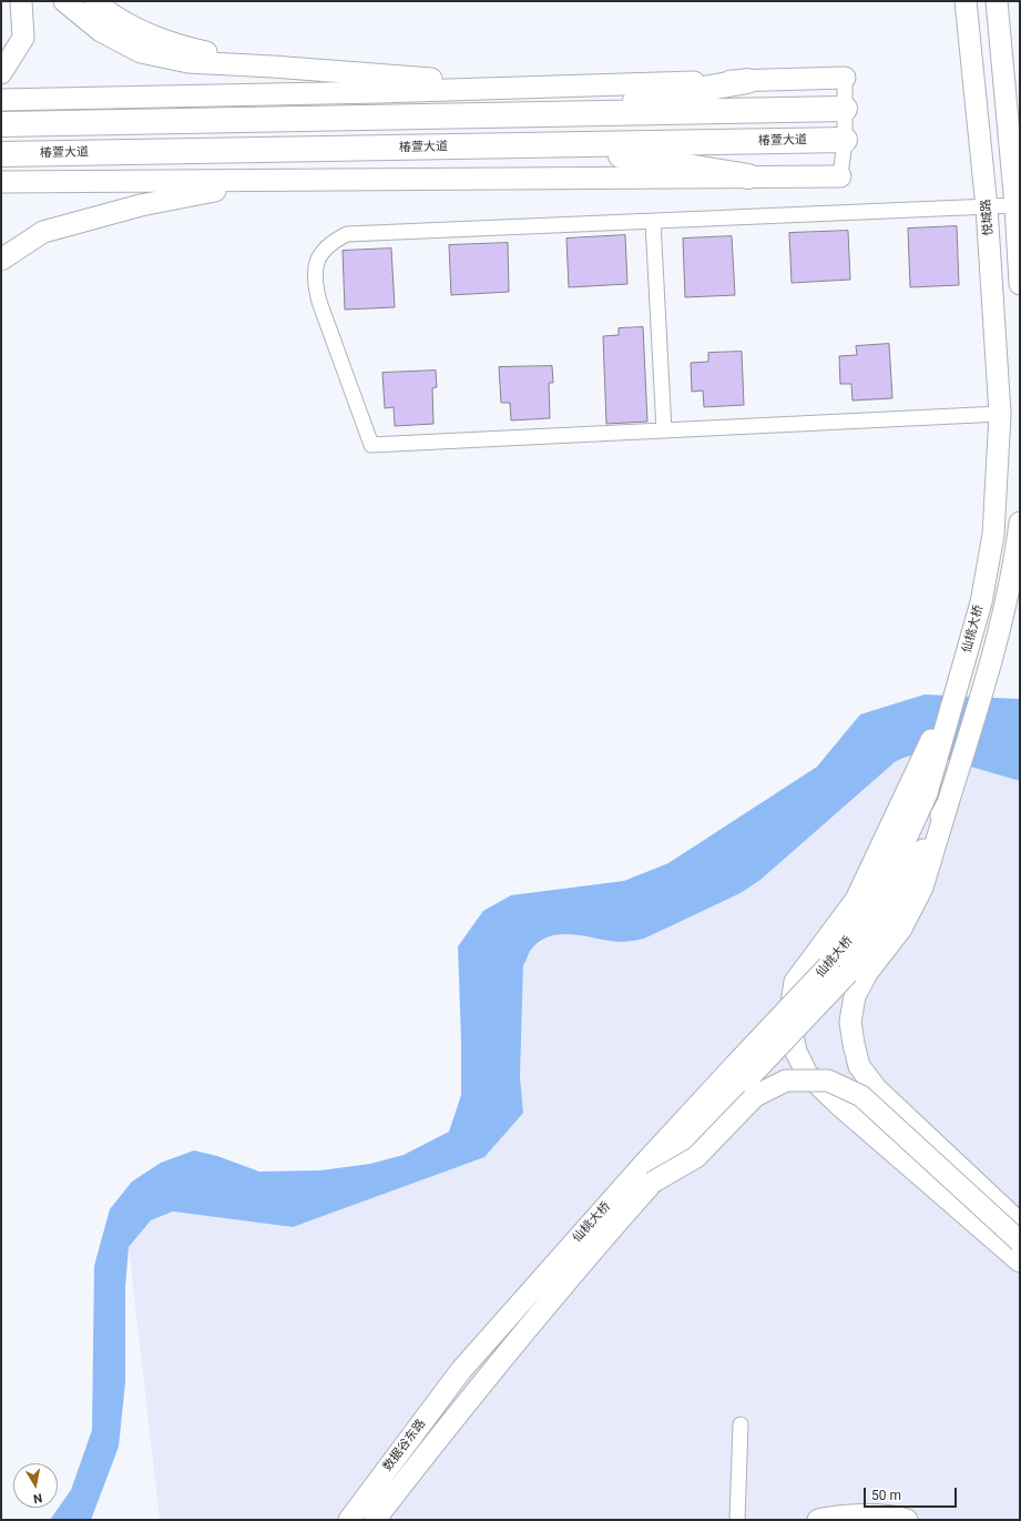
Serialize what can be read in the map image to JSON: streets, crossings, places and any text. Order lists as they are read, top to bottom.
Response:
{
  "streets": {
    "highway": ["椿萱大道"],
    "main road": ["悦城路", "仙桃大桥", "数据谷东路"]
  },
  "crossings": [
    ["悦城路", "仙桃大桥"],
    ["仙桃大桥", "数据谷东路"]
  ],
  "scale_bar": "50 m",
  "north": "bottom"
}
